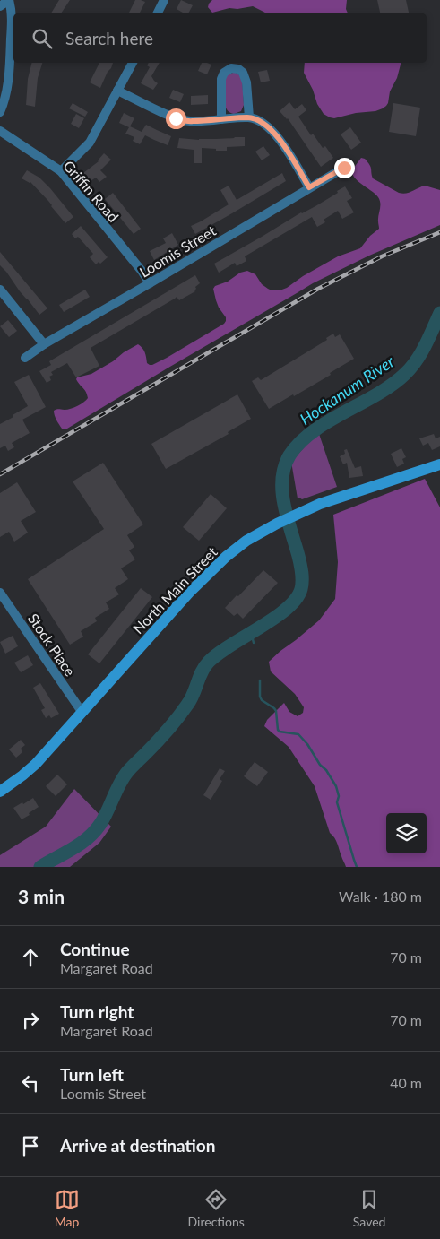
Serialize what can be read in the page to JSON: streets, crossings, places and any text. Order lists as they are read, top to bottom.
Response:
{
  "streets": {
    "main road": ["North Main Street"],
    "street": ["Griffin Road", "Loomis Street", "Stock Place"]
  },
  "crossings": [
    ["Griffin Road", "Loomis Street"],
    ["North Main Street", "Stock Place"]
  ],
  "water": ["Hockanum River"],
  "page": {
    "search": "Search here",
    "heading": ["3 min", "Walk · 180 m"],
    "list": [
      ["Continue", "Margaret Road", "70 m"],
      ["Turn right", "Margaret Road", "70 m"],
      ["Turn left", "Loomis Street", "40 m"],
      "Arrive at destination"
    ],
    "nav": ["Map", "Directions", "Saved"]
  }
}
